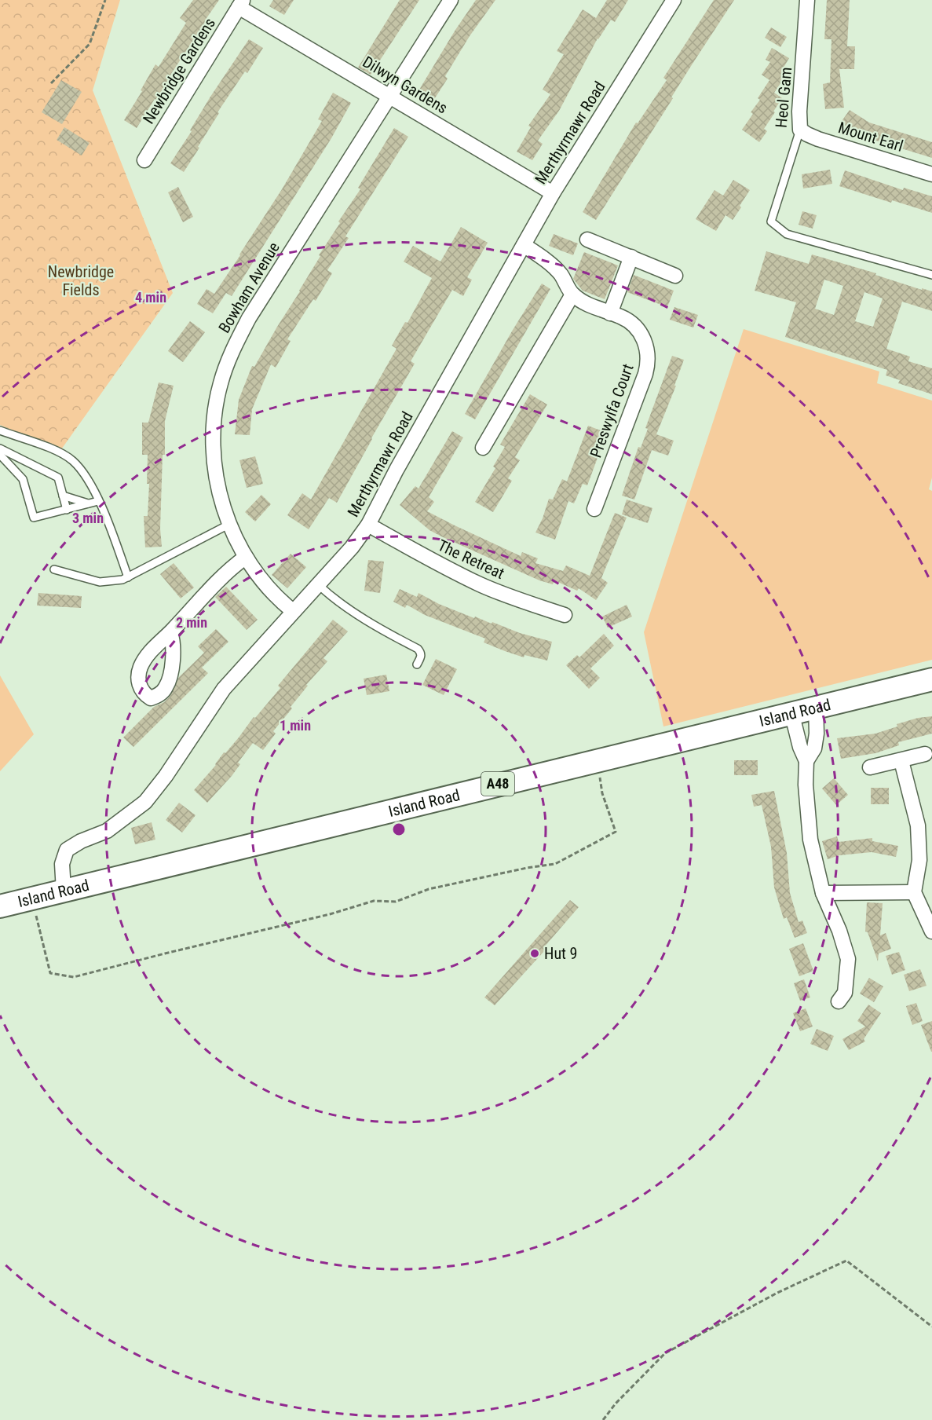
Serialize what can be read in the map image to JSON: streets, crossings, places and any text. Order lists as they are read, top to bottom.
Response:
{
  "streets": {
    "main road": ["Island Road", "A48"],
    "street": [
      "Newbridge Gardens",
      "Dilwyn Gardens",
      "Heol Gam",
      "Merthyrmawr Road",
      "Mount Earl",
      "Bowham Avenue",
      "Preswylfa Court",
      "The Retreat"
    ]
  },
  "crossings": [
    ["Newbridge Gardens", "Dilwyn Gardens"],
    ["Dilwyn Gardens", "Merthyrmawr Road"],
    ["Dilwyn Gardens", "Bowham Avenue"],
    ["Heol Gam", "Mount Earl"],
    ["Merthyrmawr Road", "Bowham Avenue"],
    ["Merthyrmawr Road", "Preswylfa Court"],
    ["Merthyrmawr Road", "The Retreat"],
    ["Merthyrmawr Road", "Island Road"]
  ],
  "parks": ["Newbridge Fields"],
  "places": ["Hut 9"],
  "rings": [
    "4 min",
    "3 min",
    "2 min",
    "1 min"
  ]
}
